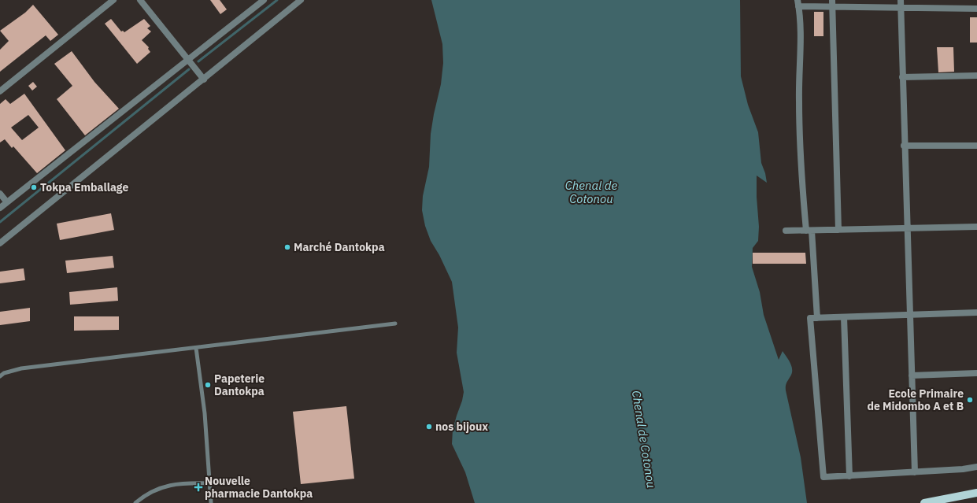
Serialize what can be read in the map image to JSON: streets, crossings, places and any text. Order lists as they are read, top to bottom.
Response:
{
  "water": ["Chenal de Cotonou"],
  "places": {
    "other": [
      "Tokpa Emballage",
      "Marché Dantokpa",
      "Papeterie Dantokpa",
      "Ecole Primaire de Midombo A et B",
      "nos bijoux"
    ],
    "health": ["Nouvelle pharmacie Dantokpa"]
  }
}
